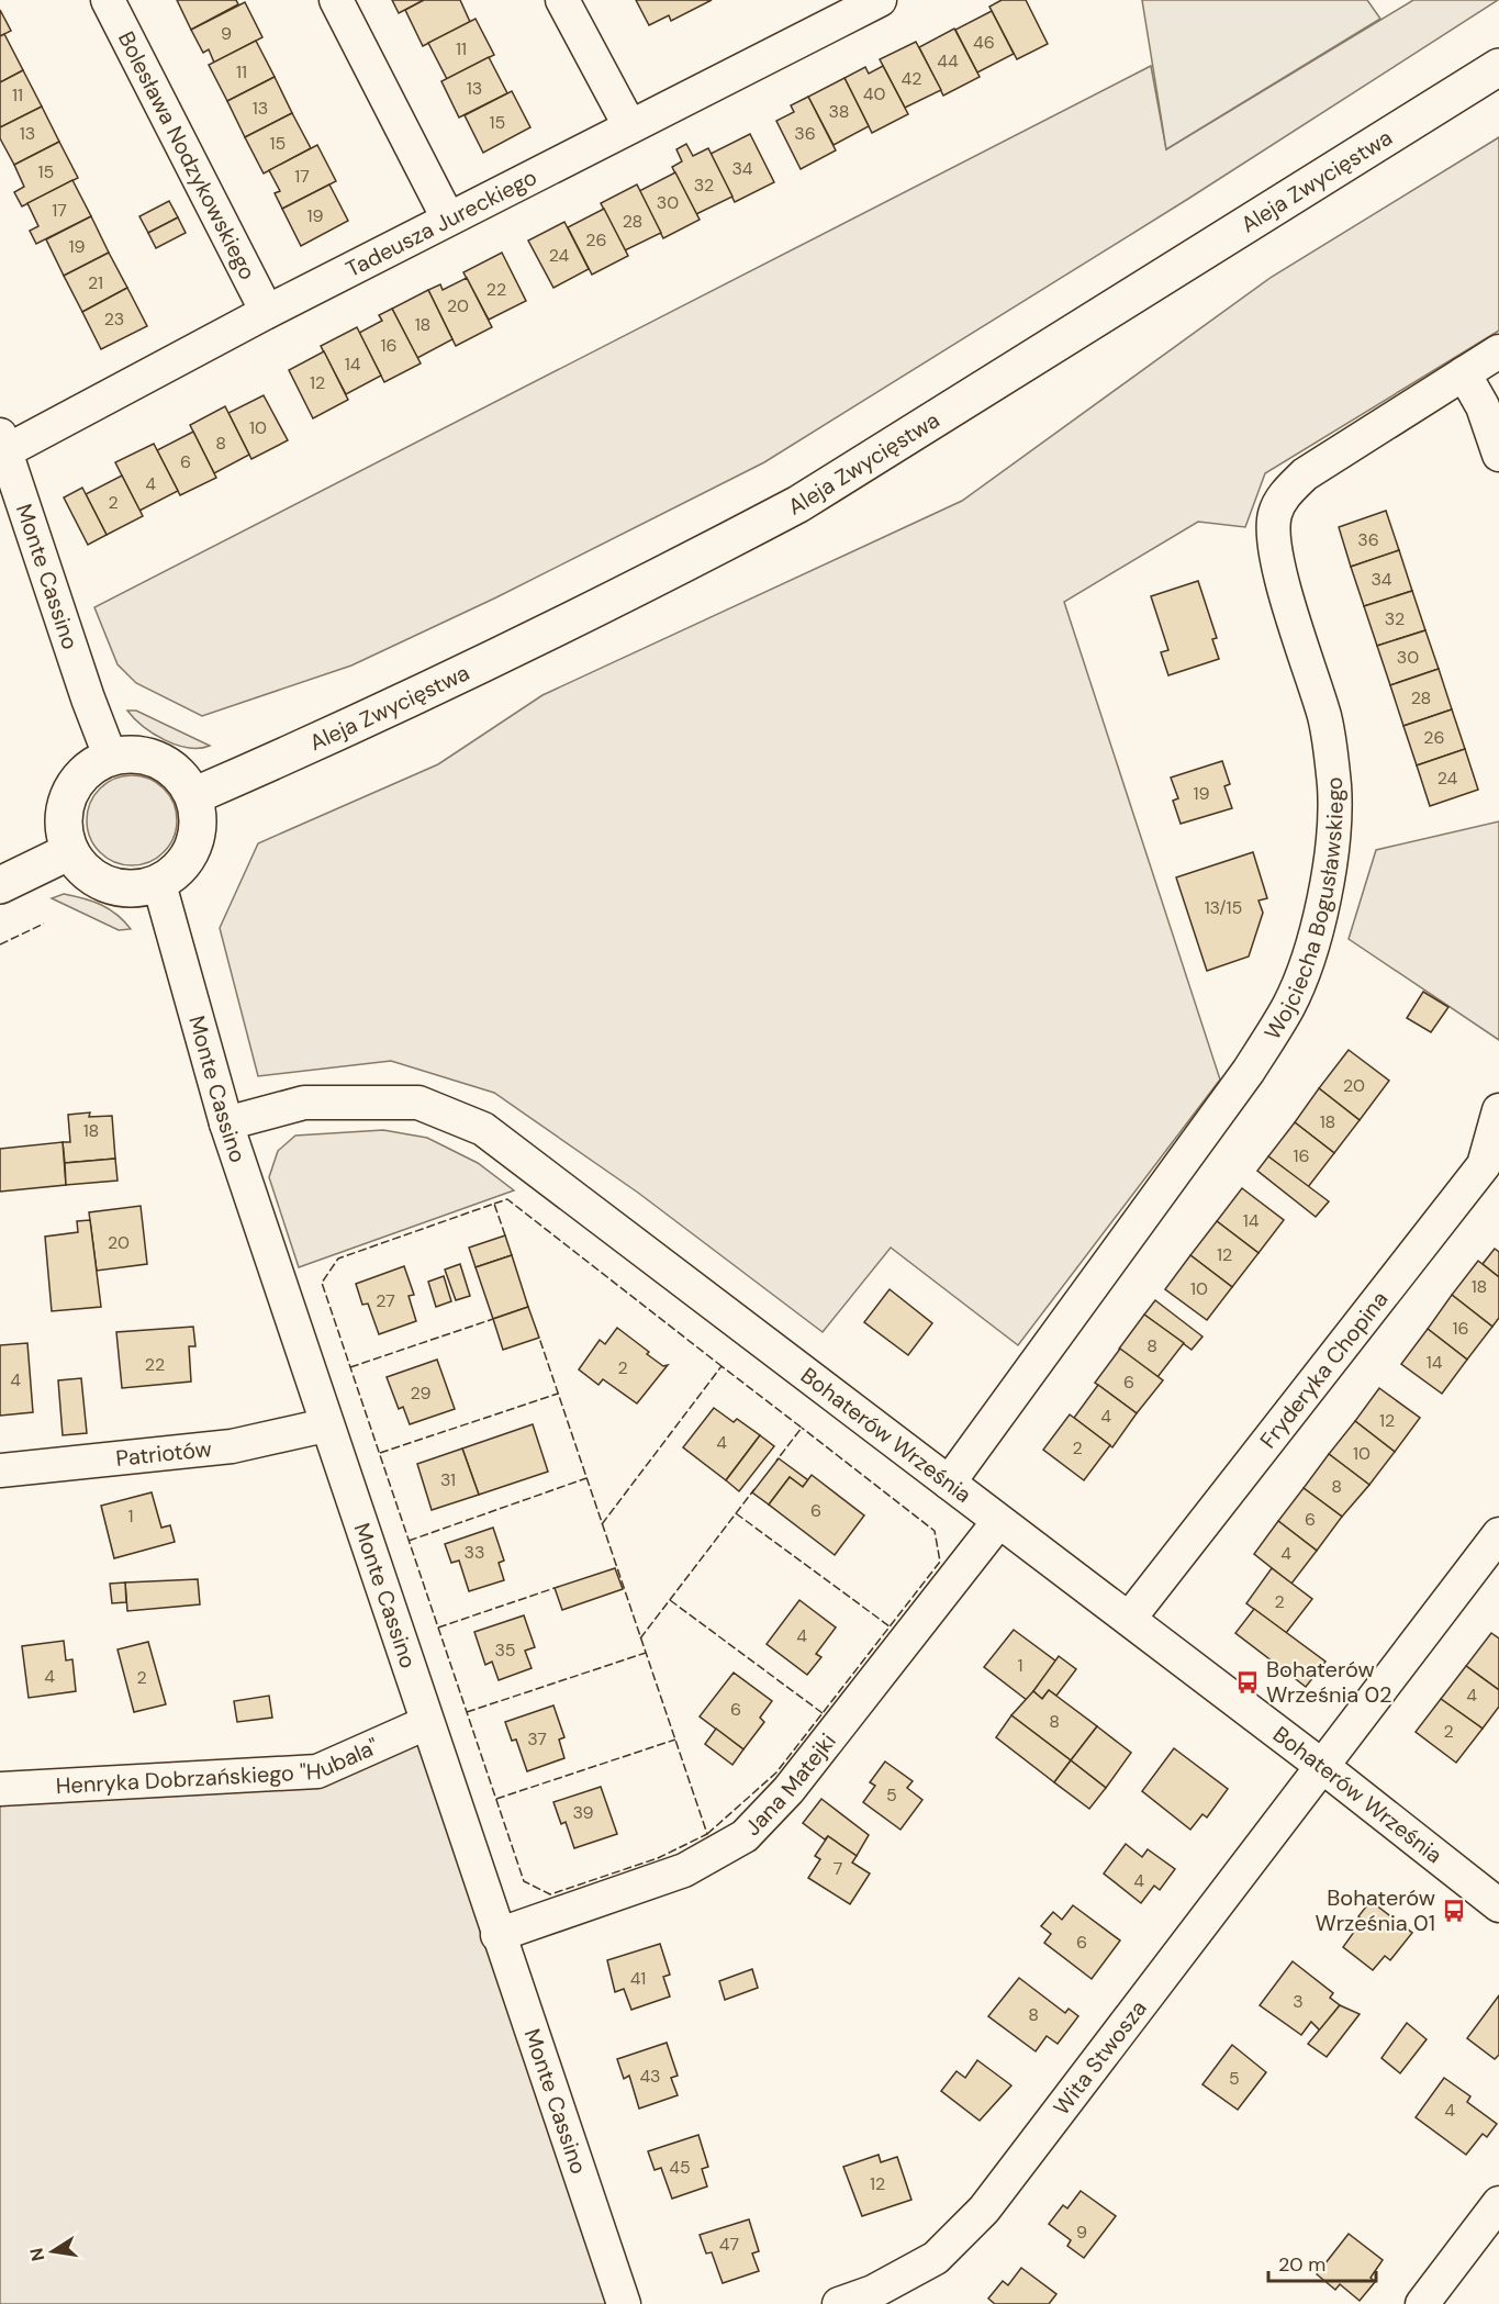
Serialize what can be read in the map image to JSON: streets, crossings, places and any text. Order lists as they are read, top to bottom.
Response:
{
  "streets": {
    "main road": ["Aleja Zwycięstwa"],
    "street": [
      "Bolesława Nodzykowskiego",
      "Tadeusza Jureckiego",
      "Monte Cassino",
      "Wojciecha Bogusławskiego",
      "Fryderyka Chopina",
      "Bohaterów Września",
      "Patriotów",
      "Henryka Dobrzańskiego \"Hubala\"",
      "Jana Matejki",
      "Wita Stwosza"
    ]
  },
  "crossings": [
    ["Bolesława Nodzykowskiego", "Tadeusza Jureckiego"],
    ["Aleja Zwycięstwa", "Monte Cassino"],
    ["Tadeusza Jureckiego", "Monte Cassino"],
    ["Monte Cassino", "Bohaterów Września"],
    ["Monte Cassino", "Patriotów"],
    ["Monte Cassino", "Henryka Dobrzańskiego \"Hubala\""],
    ["Monte Cassino", "Jana Matejki"],
    ["Wojciecha Bogusławskiego", "Bohaterów Września"],
    ["Fryderyka Chopina", "Bohaterów Września"],
    ["Bohaterów Września", "Jana Matejki"],
    ["Bohaterów Września", "Wita Stwosza"]
  ],
  "places": {
    "bus stop": ["Bohaterów Września 02", "Bohaterów Września 01"]
  },
  "house_numbers": [
    "9",
    "46",
    "11",
    "44",
    "11",
    "42",
    "13",
    "40",
    "11",
    "13",
    "38",
    "15",
    "13",
    "36",
    "15",
    "34",
    "15",
    "17",
    "32",
    "30",
    "17",
    "19",
    "28",
    "26",
    "19",
    "24",
    "21",
    "22",
    "20",
    "23",
    "18",
    "16",
    "14",
    "12",
    "10",
    "8",
    "6",
    "4",
    "2",
    "36",
    "34",
    "32",
    "30",
    "28",
    "26",
    "24",
    "19",
    "13/15",
    "20",
    "18",
    "18",
    "16",
    "14",
    "20",
    "12",
    "18",
    "10",
    "27",
    "16",
    "8",
    "14",
    "22",
    "2",
    "4",
    "6",
    "29",
    "4",
    "12",
    "4",
    "2",
    "10",
    "31",
    "8",
    "6",
    "1",
    "6",
    "33",
    "4",
    "2",
    "4",
    "35",
    "1",
    "4",
    "2",
    "4",
    "6",
    "8",
    "2",
    "37",
    "5",
    "39",
    "7",
    "4",
    "6",
    "41",
    "3",
    "8",
    "43",
    "5",
    "4",
    "45",
    "12",
    "9",
    "47"
  ],
  "scale_bar": "20 m",
  "north": "left"
}
